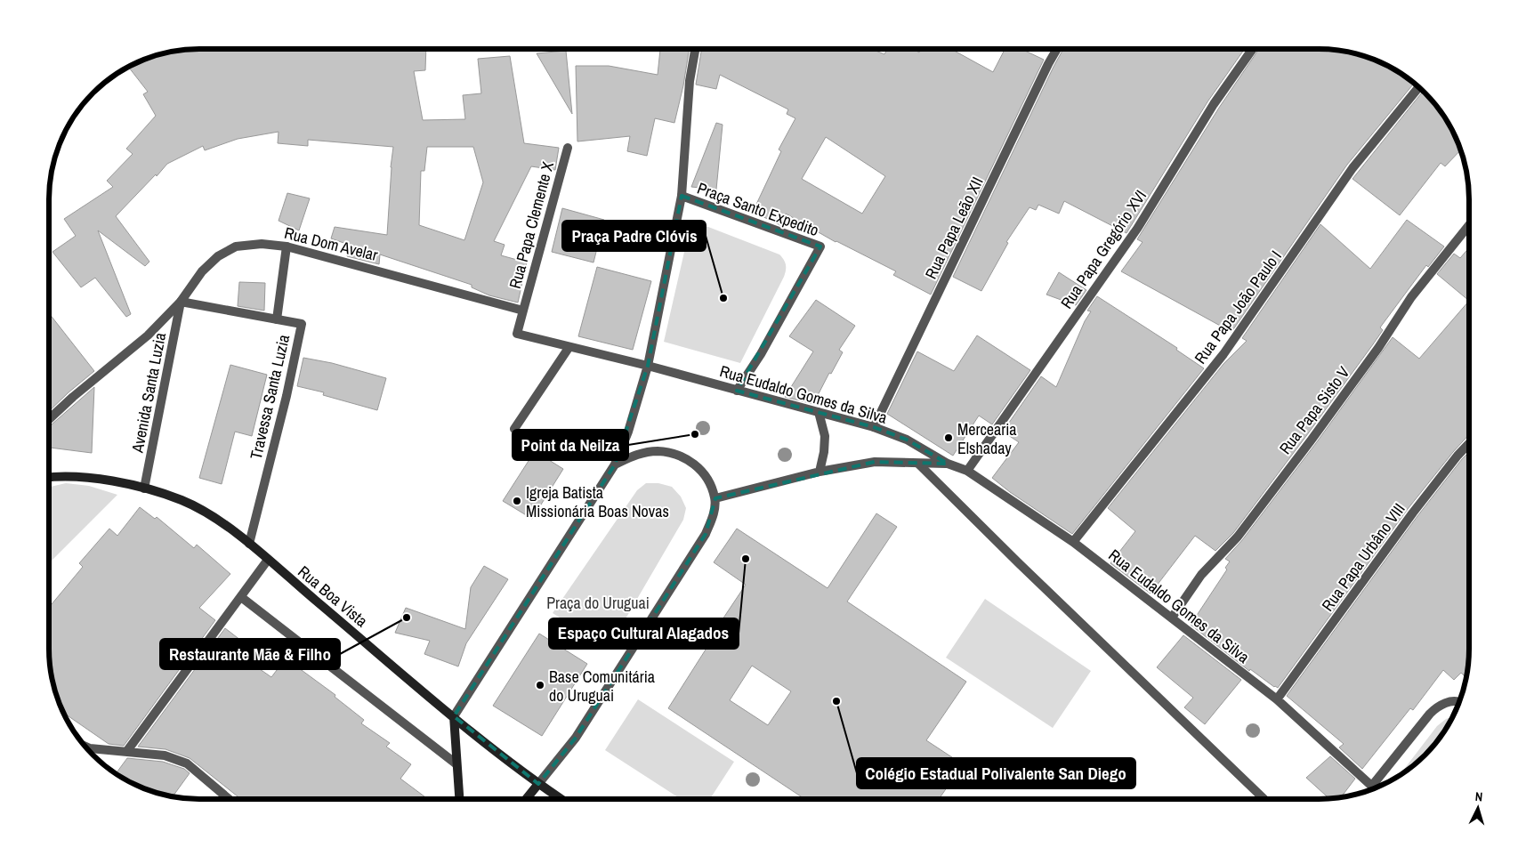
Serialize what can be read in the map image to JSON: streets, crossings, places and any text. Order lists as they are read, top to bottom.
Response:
{
  "streets": {
    "main road": ["Rua Boa Vista"],
    "street": [
      "Praça Santo Expedito",
      "Rua Papa Clemente X",
      "Rua Papa Leão XII",
      "Rua Dom Avelar",
      "Rua Papa Gregório XVI",
      "Rua Papa João Paulo I",
      "Avenida Santa Luzia",
      "Rua Eudaldo Gomes da Silva",
      "Travessa Santa Luzia",
      "Rua Papa Sisto V",
      "Rua Papa Urbâno VIII"
    ]
  },
  "crossings": [
    ["Praça Santo Expedito", "Rua Eudaldo Gomes da Silva"],
    ["Rua Papa Clemente X", "Rua Dom Avelar"],
    ["Rua Papa Leão XII", "Rua Eudaldo Gomes da Silva"],
    ["Rua Dom Avelar", "Avenida Santa Luzia"],
    ["Rua Dom Avelar", "Travessa Santa Luzia"],
    ["Rua Papa Gregório XVI", "Rua Eudaldo Gomes da Silva"],
    ["Rua Papa João Paulo I", "Rua Eudaldo Gomes da Silva"],
    ["Avenida Santa Luzia", "Travessa Santa Luzia"],
    ["Avenida Santa Luzia", "Rua Boa Vista"],
    ["Rua Eudaldo Gomes da Silva", "Rua Papa Sisto V"],
    ["Rua Eudaldo Gomes da Silva", "Rua Papa Urbâno VIII"],
    ["Travessa Santa Luzia", "Rua Boa Vista"]
  ],
  "parks": ["Praça do Uruguai"],
  "places": [
    "Praça Padre Clóvis",
    "Point da Neilza",
    "Mercearia Elshaday",
    "Igreja Batista Missionária Boas Novas",
    "Espaço Cultural Alagados",
    "Restaurante Mãe & Filho",
    "Base Comunitária do Uruguai",
    "Colégio Estadual Polivalente San Diego"
  ],
  "north": "top"
}
